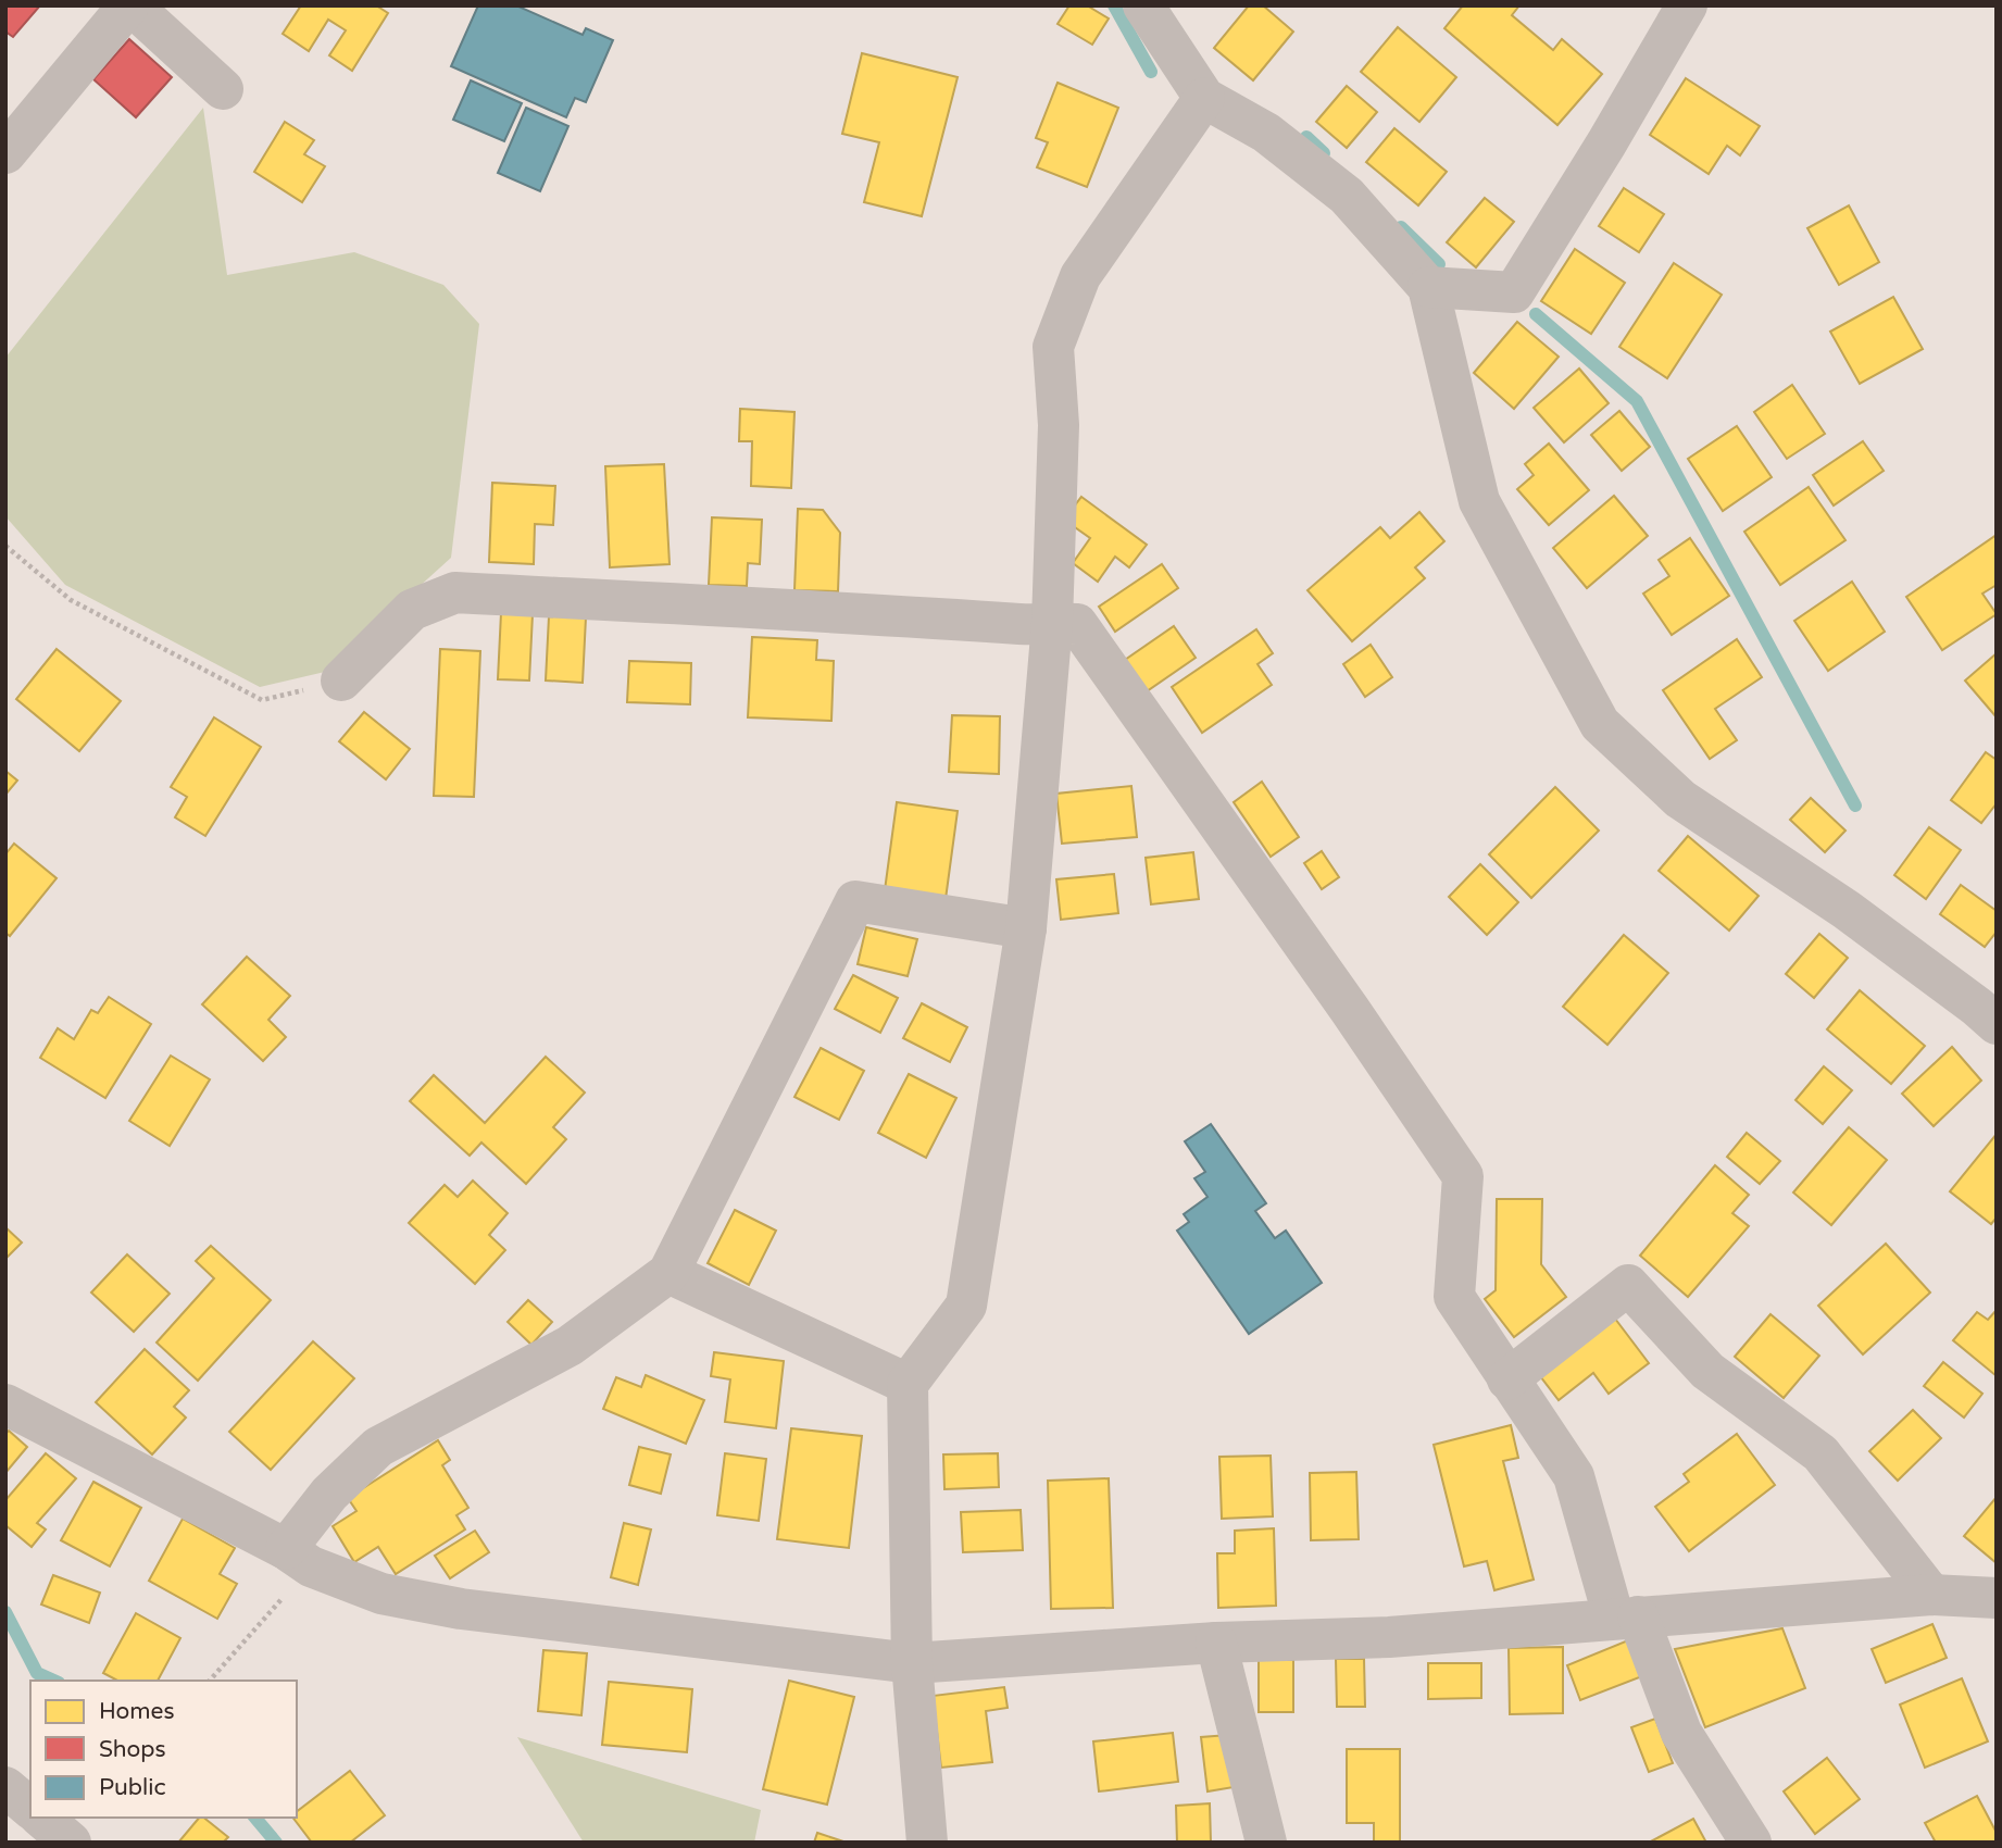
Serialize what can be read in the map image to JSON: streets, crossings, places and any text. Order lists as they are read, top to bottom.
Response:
{
  "legend": ["Homes", "Shops", "Public"]
}
